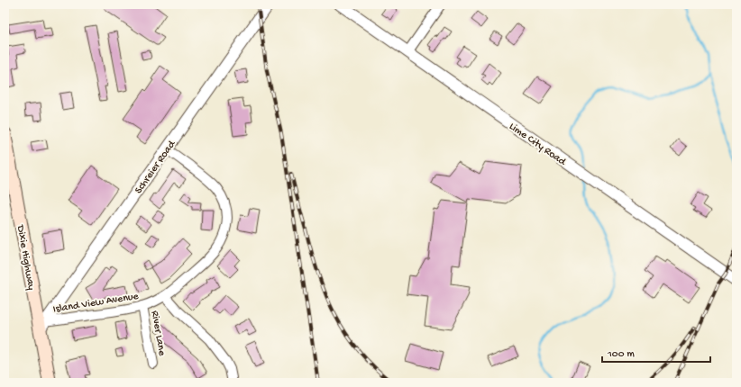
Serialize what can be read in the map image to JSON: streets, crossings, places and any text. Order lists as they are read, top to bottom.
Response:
{
  "streets": {
    "main road": ["Dixie Highway"],
    "street": [
      "Lime City Road",
      "Schreier Road",
      "Island View Avenue",
      "River Lane"
    ]
  },
  "crossings": [
    ["Schreier Road", "Dixie Highway"],
    ["Schreier Road", "Island View Avenue"],
    ["Dixie Highway", "Island View Avenue"],
    ["Island View Avenue", "River Lane"]
  ],
  "scale_bar": "100 m"
}
